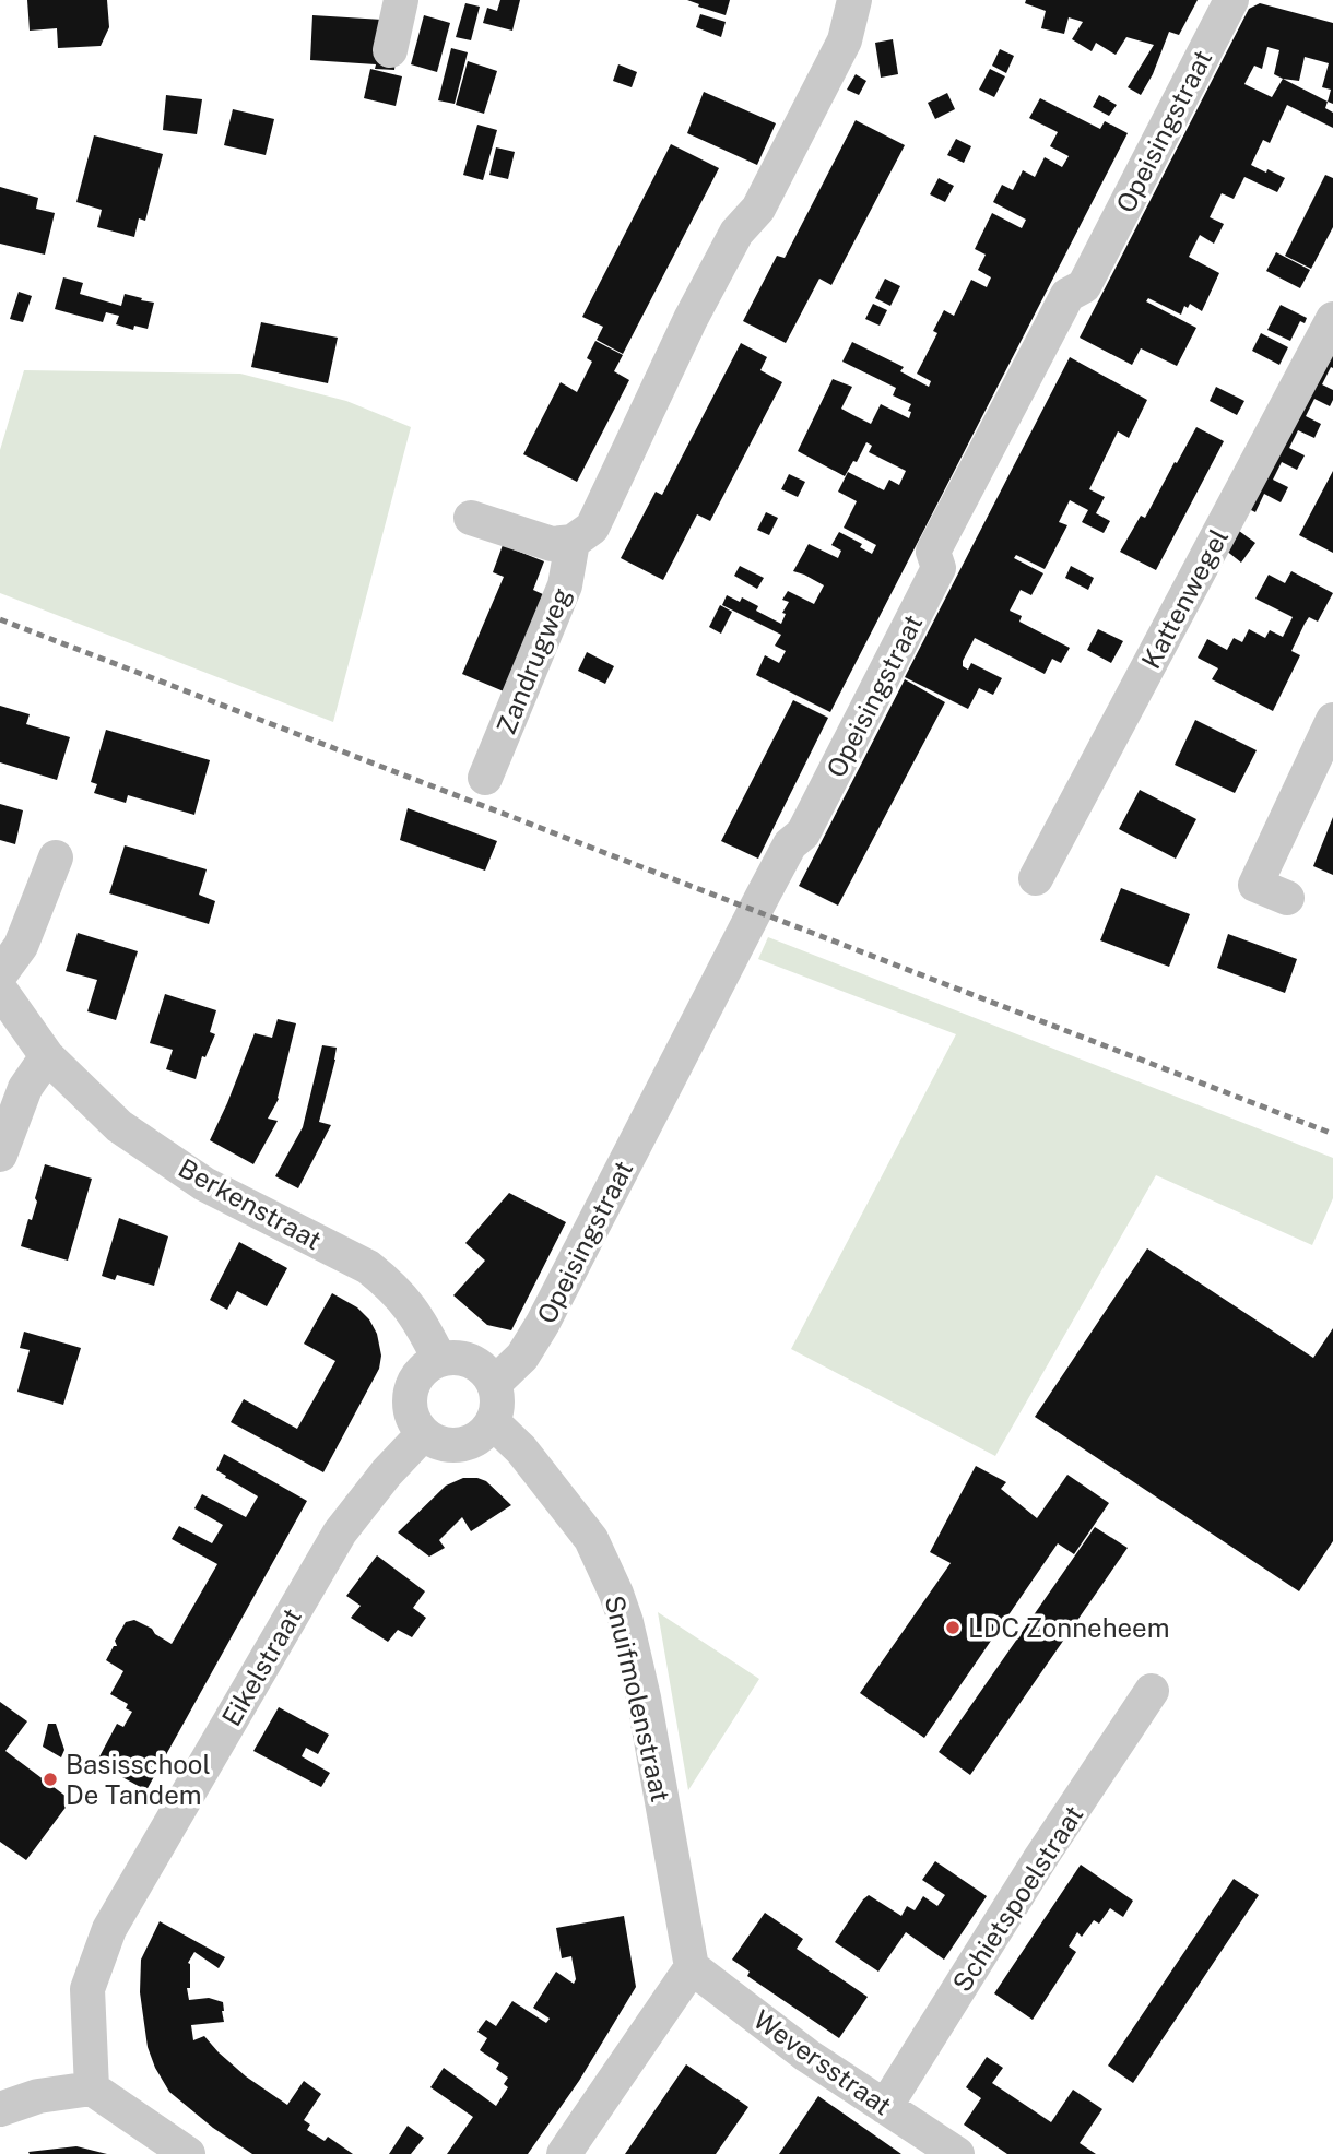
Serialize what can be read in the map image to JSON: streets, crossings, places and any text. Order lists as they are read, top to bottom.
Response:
{
  "streets": {
    "street": [
      "Opeisingstraat",
      "Kattenwegel",
      "Zandrugweg",
      "Berkenstraat",
      "Eikelstraat",
      "Snuifmolenstraat",
      "Schietspoelstraat",
      "Weversstraat"
    ]
  },
  "crossings": [
    ["Opeisingstraat", "Berkenstraat"],
    ["Opeisingstraat", "Eikelstraat"],
    ["Opeisingstraat", "Snuifmolenstraat"],
    ["Berkenstraat", "Eikelstraat"],
    ["Berkenstraat", "Snuifmolenstraat"],
    ["Eikelstraat", "Snuifmolenstraat"],
    ["Snuifmolenstraat", "Weversstraat"],
    ["Schietspoelstraat", "Weversstraat"]
  ],
  "places": ["LDC Zonneheem", "Basisschool De Tandem"]
}
